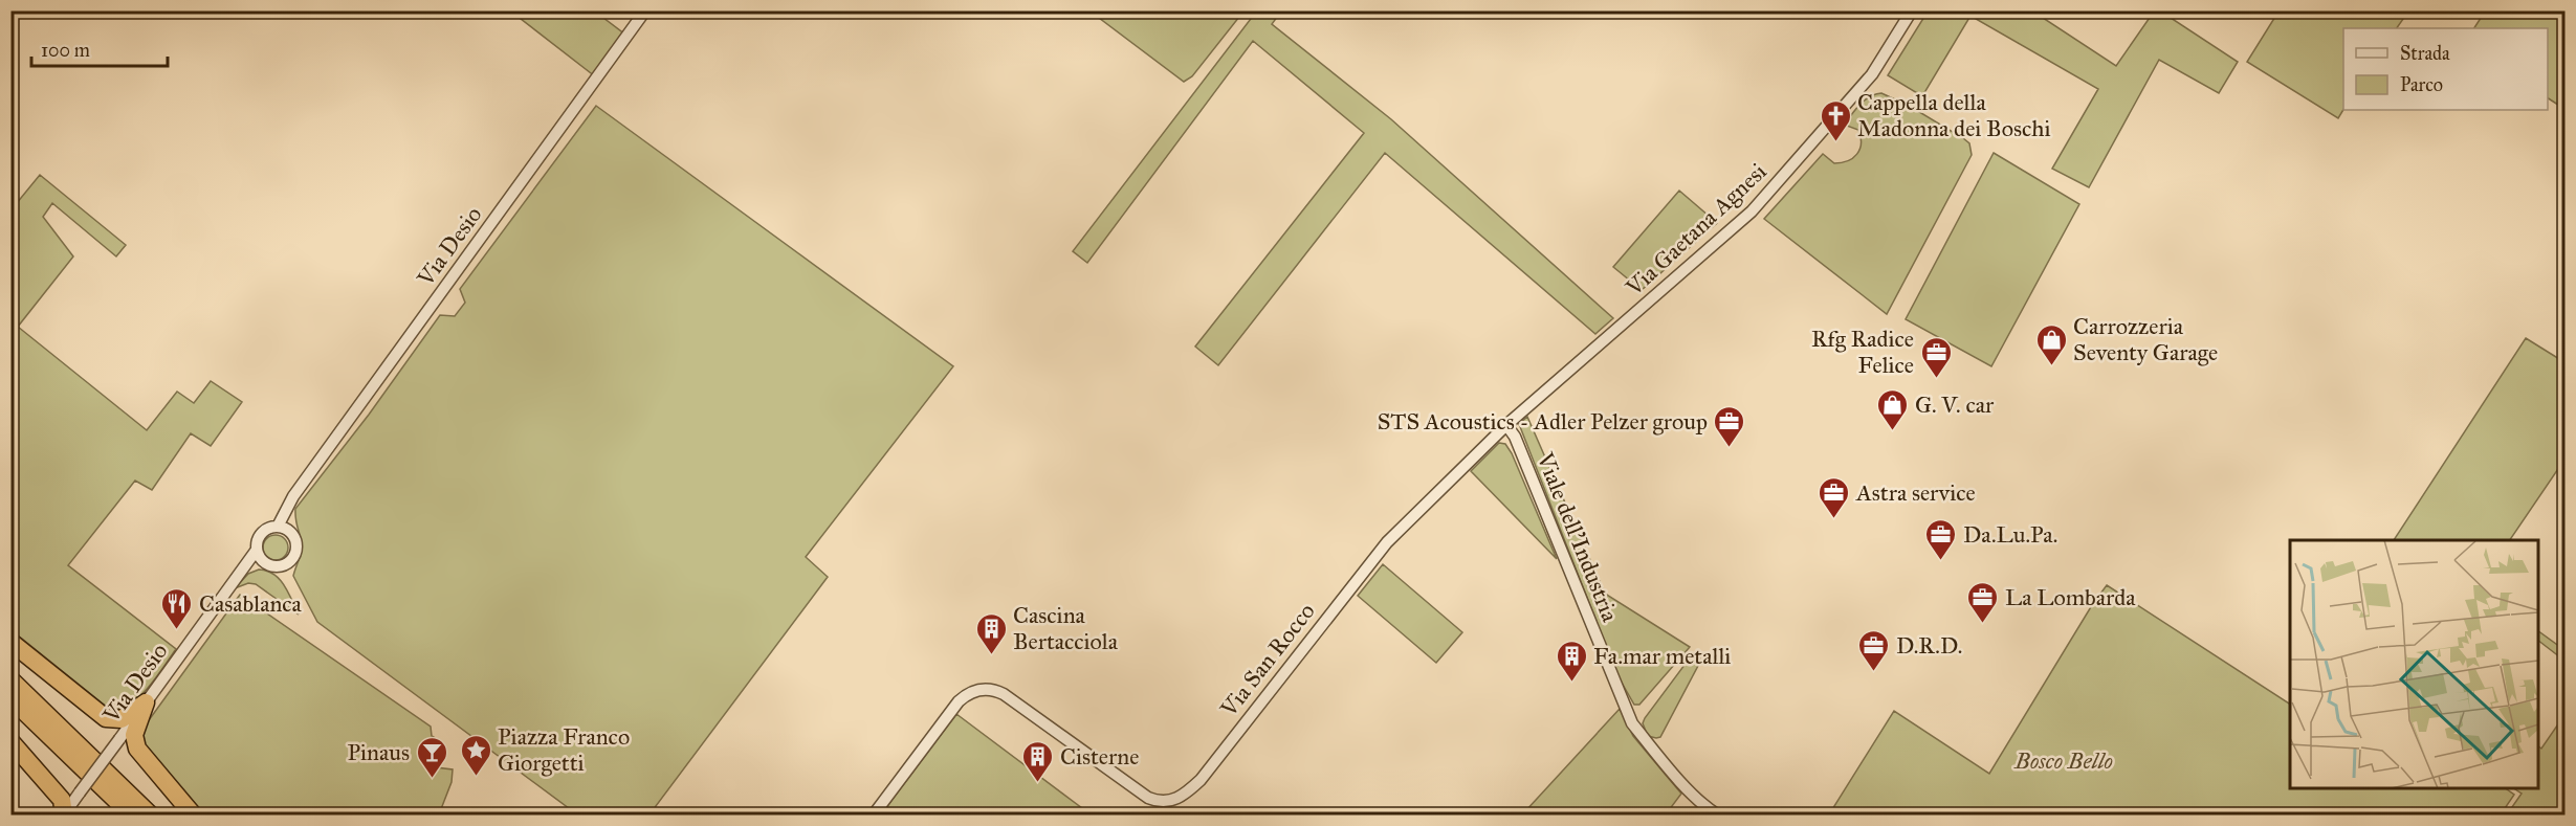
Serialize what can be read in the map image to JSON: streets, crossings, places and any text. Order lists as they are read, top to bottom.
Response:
{
  "streets": {
    "street": [
      "Via Gaetana Agnesi",
      "Via Desio",
      "Viale dell'Industria",
      "Via San Rocco"
    ]
  },
  "crossings": [
    ["Via Gaetana Agnesi", "Viale dell'Industria"],
    ["Via Gaetana Agnesi", "Via San Rocco"],
    ["Viale dell'Industria", "Via San Rocco"]
  ],
  "parks": ["Bosco Bello"],
  "places": {
    "church": ["Cappella della Madonna dei Boschi"],
    "shop": ["Carrozzeria Seventy Garage", "G. V. car"],
    "office": [
      "Rfg Radice Felice",
      "STS Acoustics - Adler Pelzer group",
      "Astra service",
      "Da.Lu.Pa.",
      "La Lombarda",
      "D.R.D."
    ],
    "restaurant": ["Casablanca"],
    "building": ["Cascina Bertacciola", "Fa.mar metalli", "Cisterne"],
    "place": ["Piazza Franco Giorgetti"],
    "bar": ["Pinaus"]
  },
  "legend": ["Strada", "Parco"],
  "scale_bar": "100 m"
}
